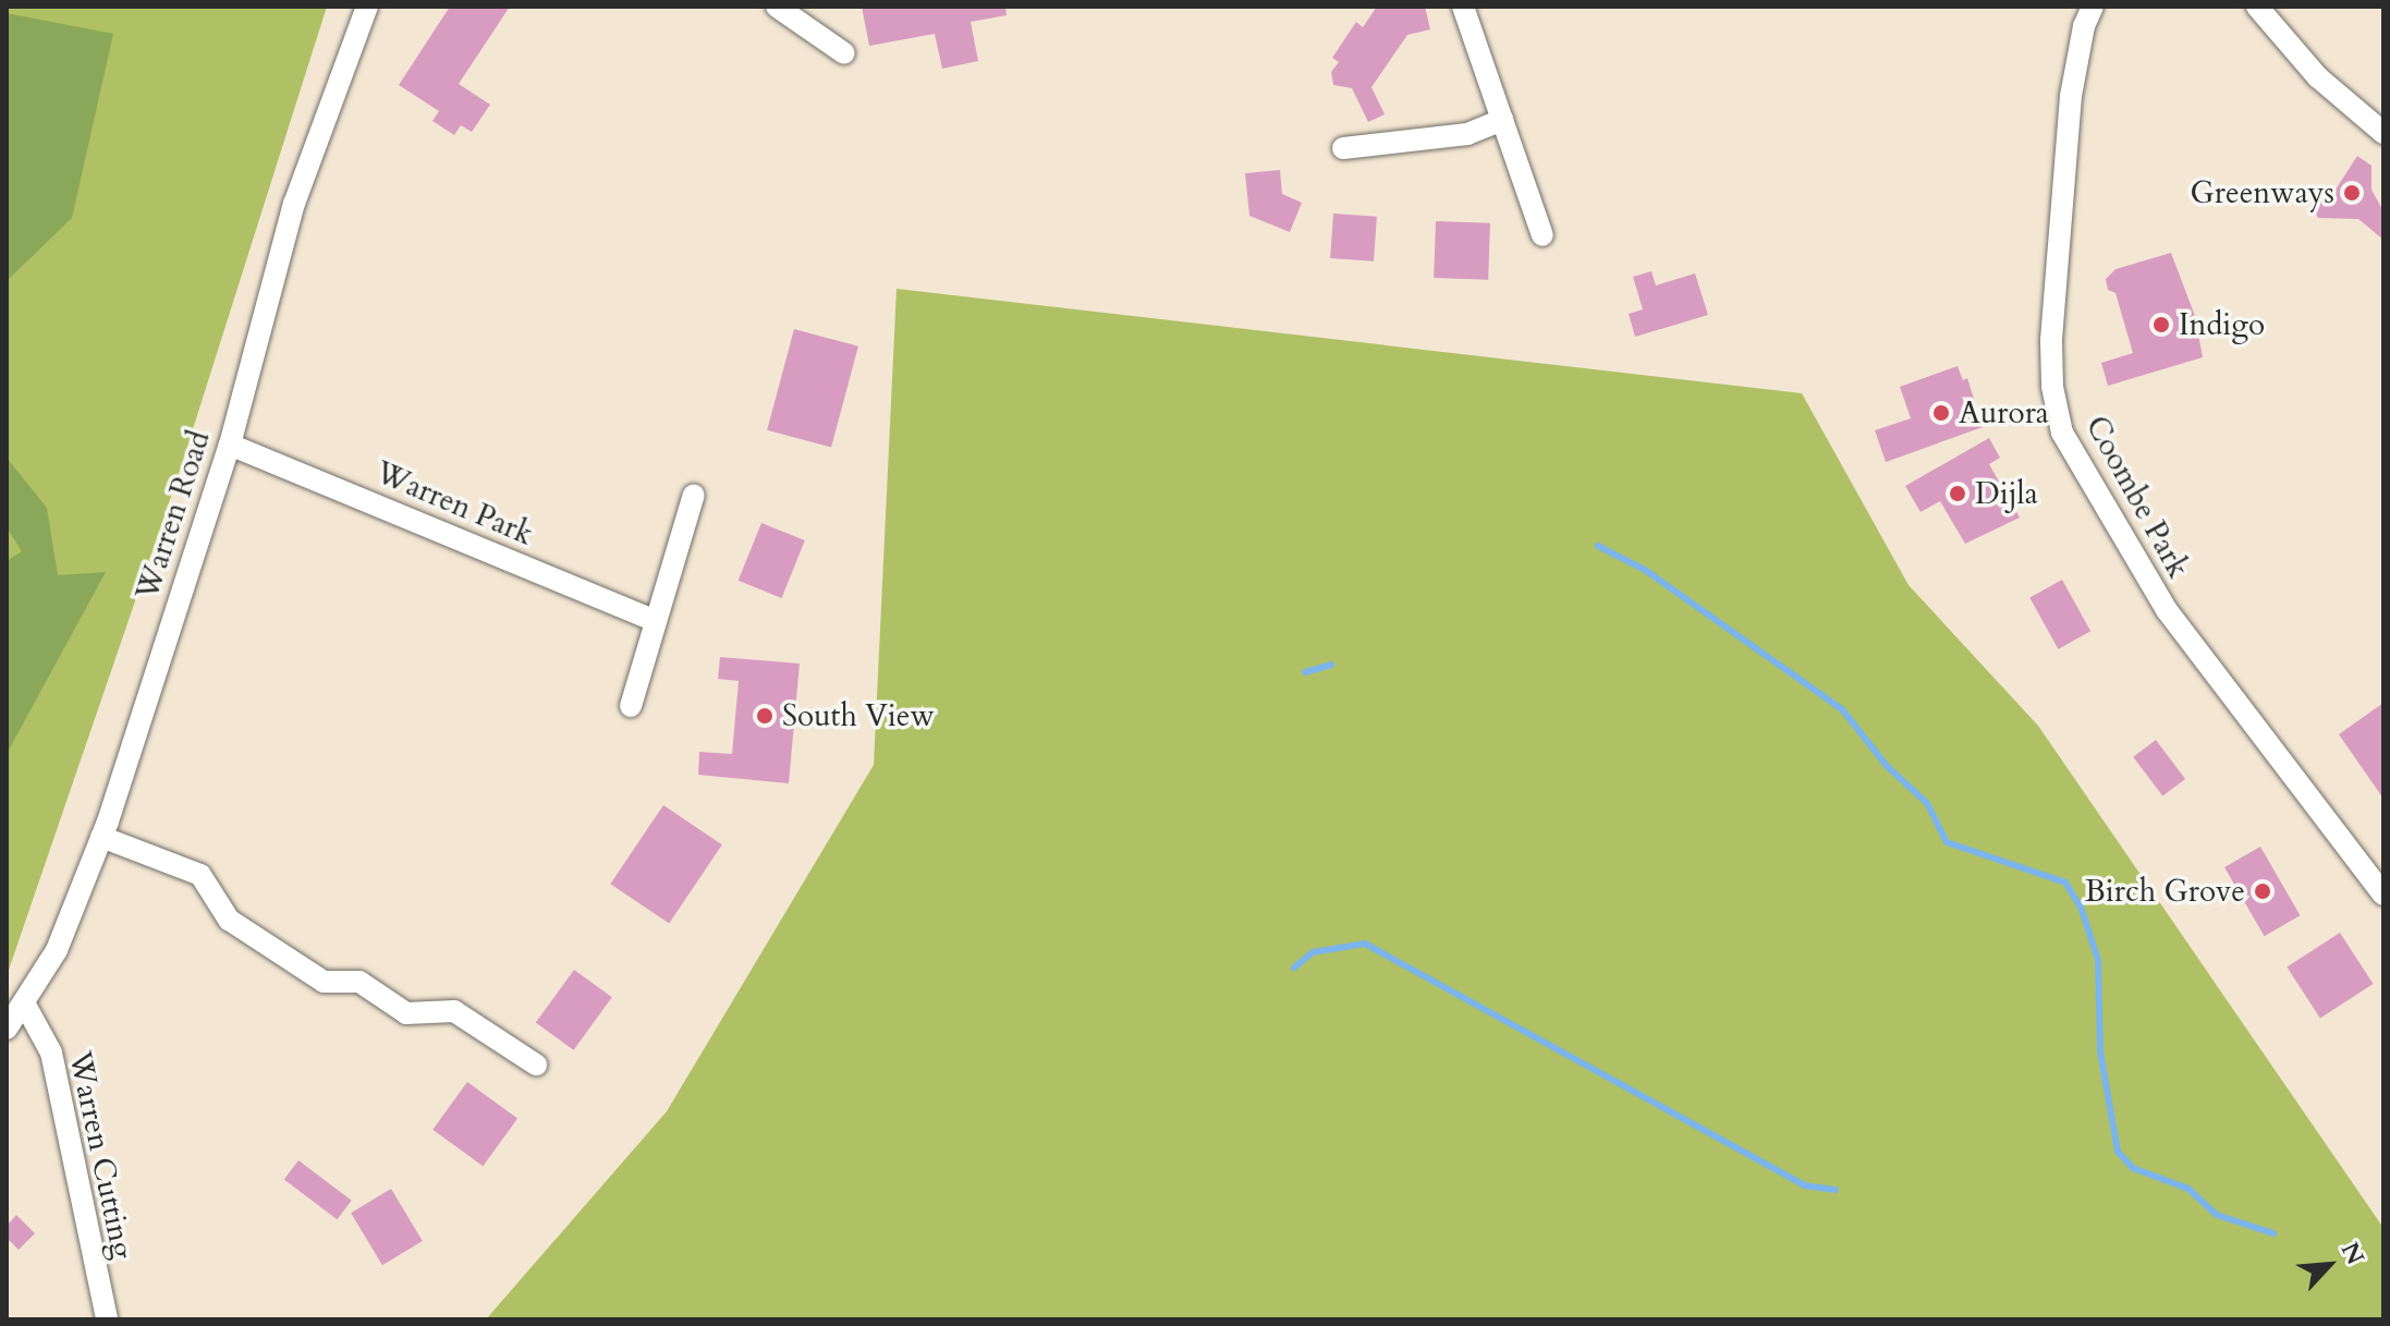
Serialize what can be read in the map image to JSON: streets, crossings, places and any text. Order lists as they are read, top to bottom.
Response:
{
  "streets": {
    "street": [
      "Coombe Park",
      "Warren Park",
      "Warren Road",
      "Warren Cutting"
    ]
  },
  "crossings": [
    ["Warren Park", "Warren Road"],
    ["Warren Road", "Warren Cutting"]
  ],
  "places": [
    "Greenways",
    "Indigo",
    "Aurora",
    "Dijla",
    "South View",
    "Birch Grove"
  ],
  "north": "top right"
}
